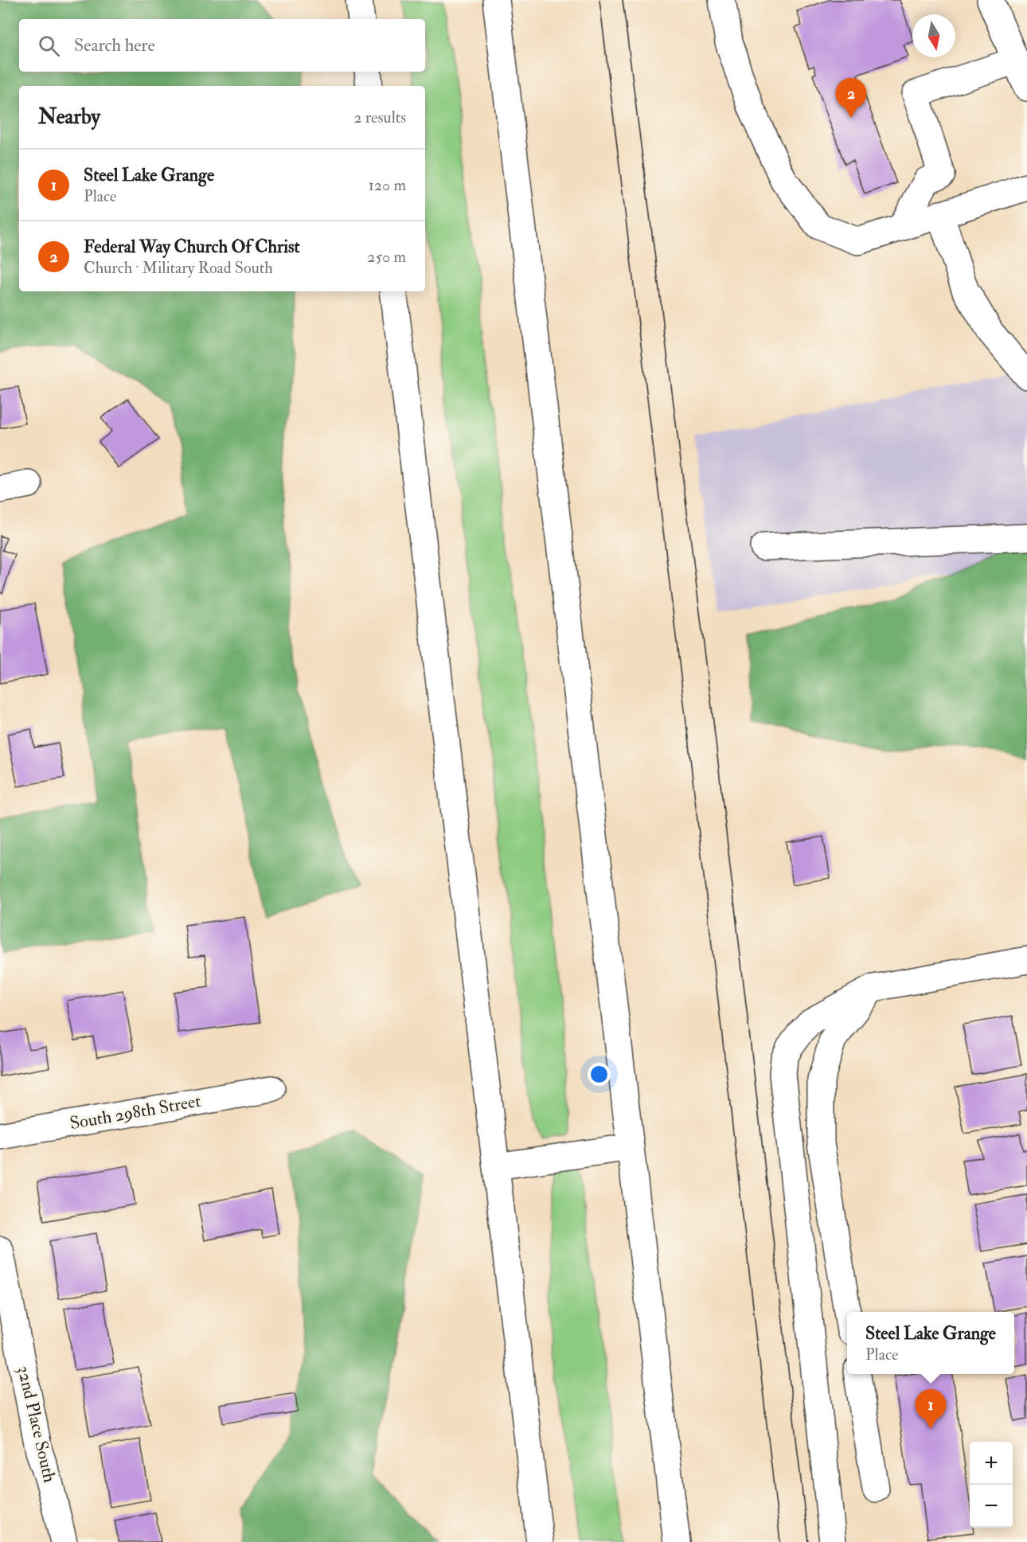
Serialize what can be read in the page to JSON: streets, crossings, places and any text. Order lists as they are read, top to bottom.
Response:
{
  "streets": {
    "main road": ["South 298th Street", "32nd Place South"]
  },
  "north": "bottom",
  "page": {
    "search": "Search here",
    "pins": ["2", "1"],
    "heading": ["Nearby", "2 results"],
    "list": [
      {
        "mark": "1",
        "name": "Steel Lake Grange",
        "note": "Place",
        "value": "120 m"
      },
      {
        "mark": "2",
        "name": "Federal Way Church Of Christ",
        "note": "Church · Military Road South",
        "value": "250 m"
      }
    ],
    "popup": ["Steel Lake Grange", "Place"],
    "map_buttons": ["+", "−"]
  }
}
